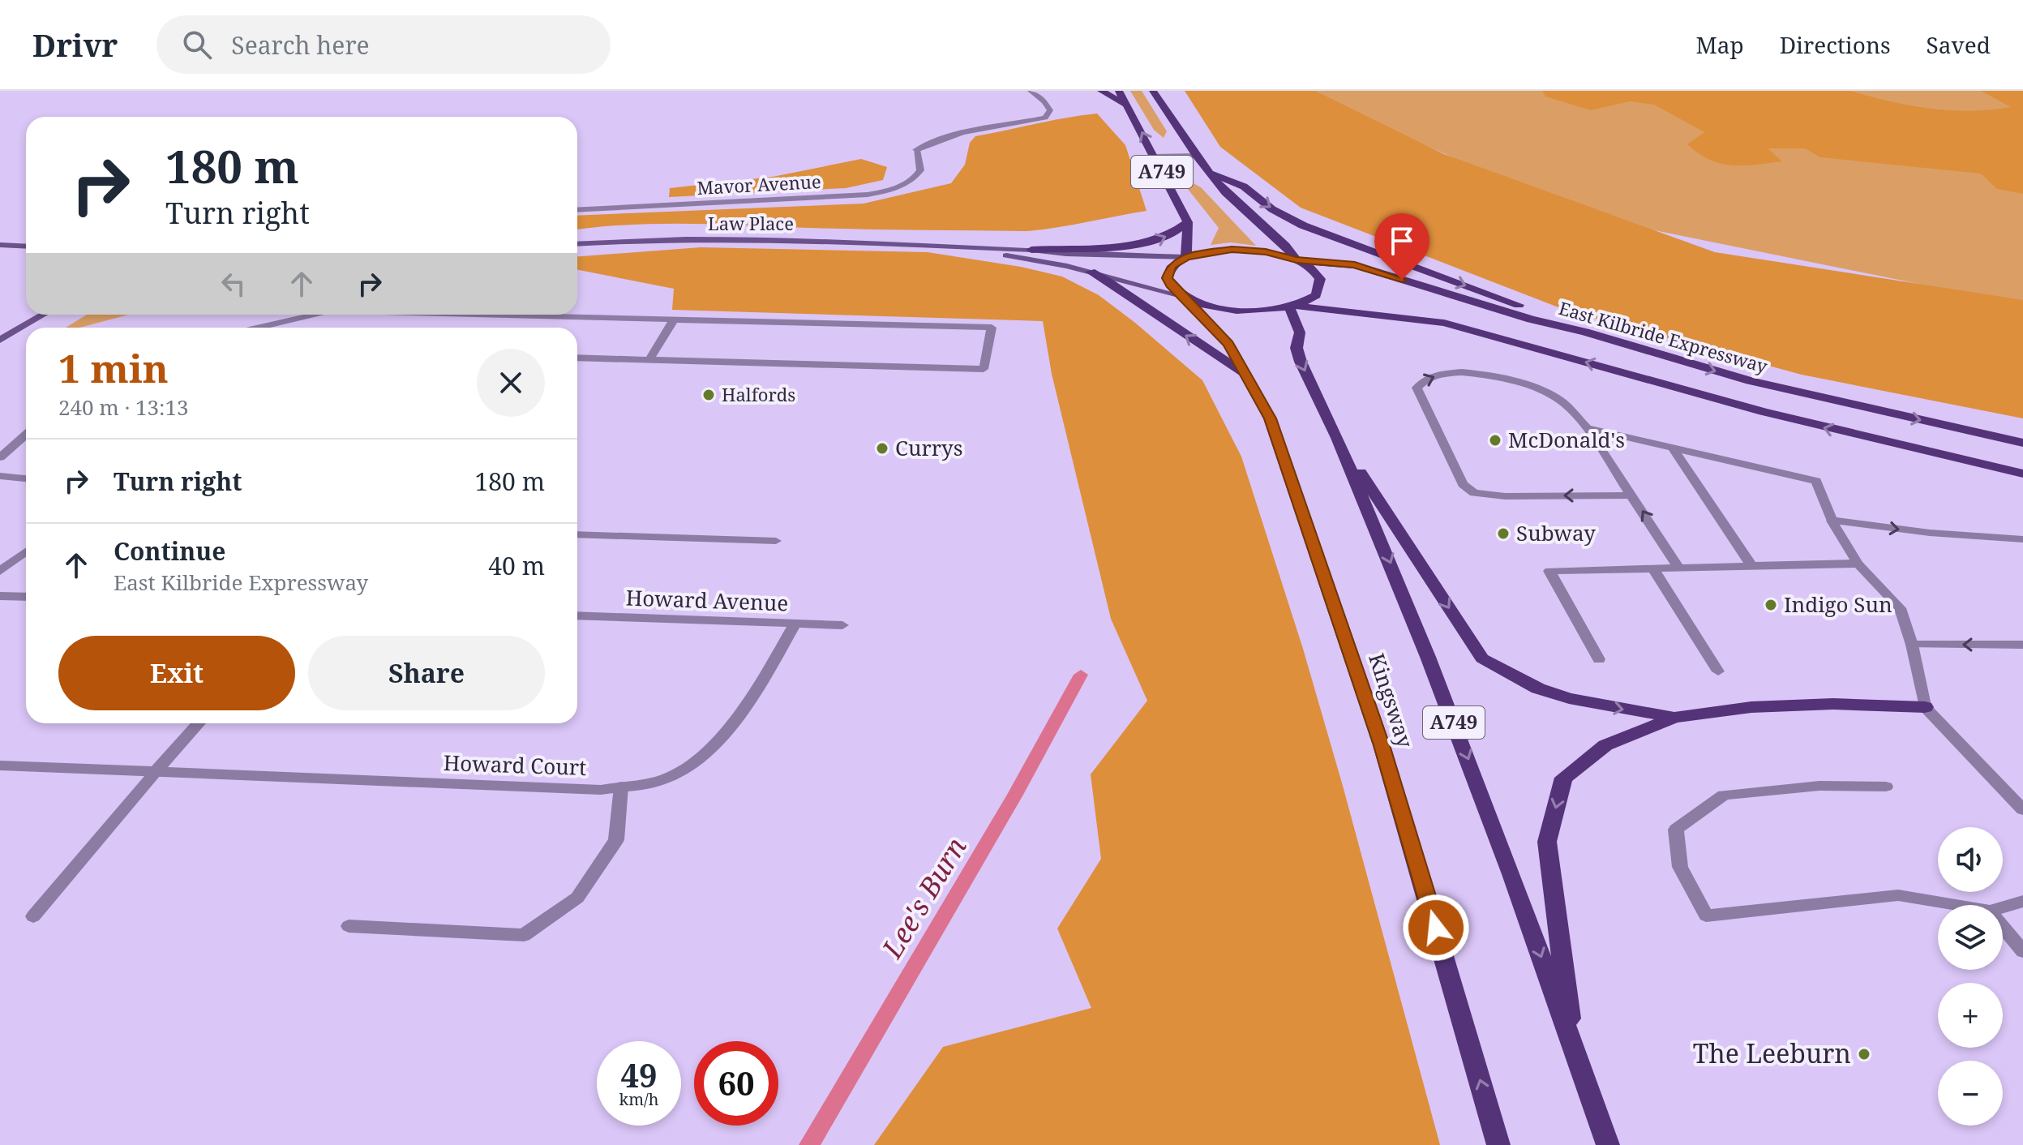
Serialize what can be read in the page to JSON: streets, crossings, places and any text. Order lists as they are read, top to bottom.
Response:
{
  "streets": {
    "main road": ["A749", "East Kilbride Expressway", "Kingsway"],
    "street": [
      "Mavor Avenue",
      "Law Place",
      "Howard Avenue",
      "Howard Court"
    ]
  },
  "crossings": [
    ["A749", "Law Place"],
    ["A749", "East Kilbride Expressway"],
    ["A749", "Kingsway"],
    ["Law Place", "East Kilbride Expressway"],
    ["Law Place", "Kingsway"],
    ["East Kilbride Expressway", "Kingsway"],
    ["Howard Avenue", "Howard Court"]
  ],
  "water": ["Lee's Burn"],
  "places": [
    "Halfords",
    "McDonald's",
    "Currys",
    "Subway",
    "Indigo Sun",
    "The Leeburn"
  ],
  "page": {
    "header": "Drivr",
    "search": "Search here",
    "nav": ["Map", "Directions", "Saved"],
    "turn": ["180 m", "Turn right"],
    "heading": ["1 min", "240 m · 13:13"],
    "list": [
      {
        "name": "Turn right",
        "value": "180 m"
      },
      {
        "name": "Continue",
        "note": "East Kilbride Expressway",
        "value": "40 m"
      }
    ],
    "buttons": ["Exit", "Share"],
    "map_buttons": ["+", "−"],
    "speed": "49 km/h",
    "limit": "60"
  }
}
